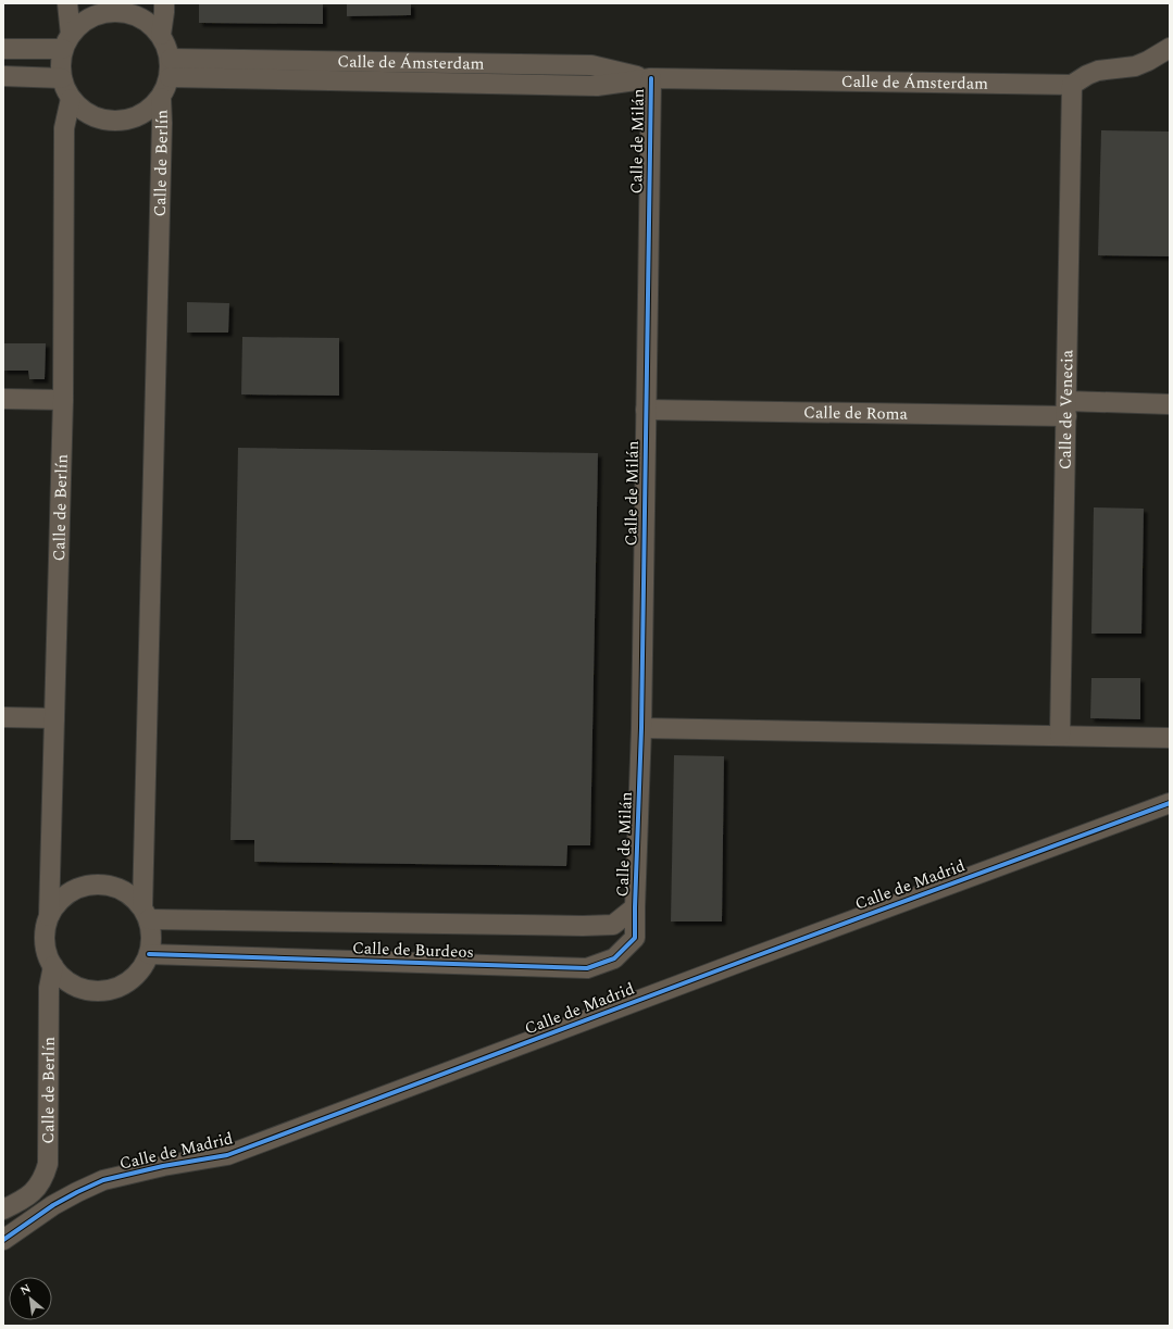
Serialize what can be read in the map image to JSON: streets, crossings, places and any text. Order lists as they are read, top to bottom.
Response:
{
  "streets": {
    "street": [
      "Calle de Ámsterdam",
      "Calle de Milán",
      "Calle de Berlín",
      "Calle de Venecia",
      "Calle de Roma",
      "Calle de Madrid",
      "Calle de Burdeos"
    ]
  },
  "crossings": [
    ["Calle de Ámsterdam", "Calle de Milán"],
    ["Calle de Ámsterdam", "Calle de Berlín"],
    ["Calle de Ámsterdam", "Calle de Venecia"],
    ["Calle de Milán", "Calle de Roma"],
    ["Calle de Milán", "Calle de Burdeos"],
    ["Calle de Berlín", "Calle de Burdeos"],
    ["Calle de Venecia", "Calle de Roma"]
  ],
  "north": "top left"
}
